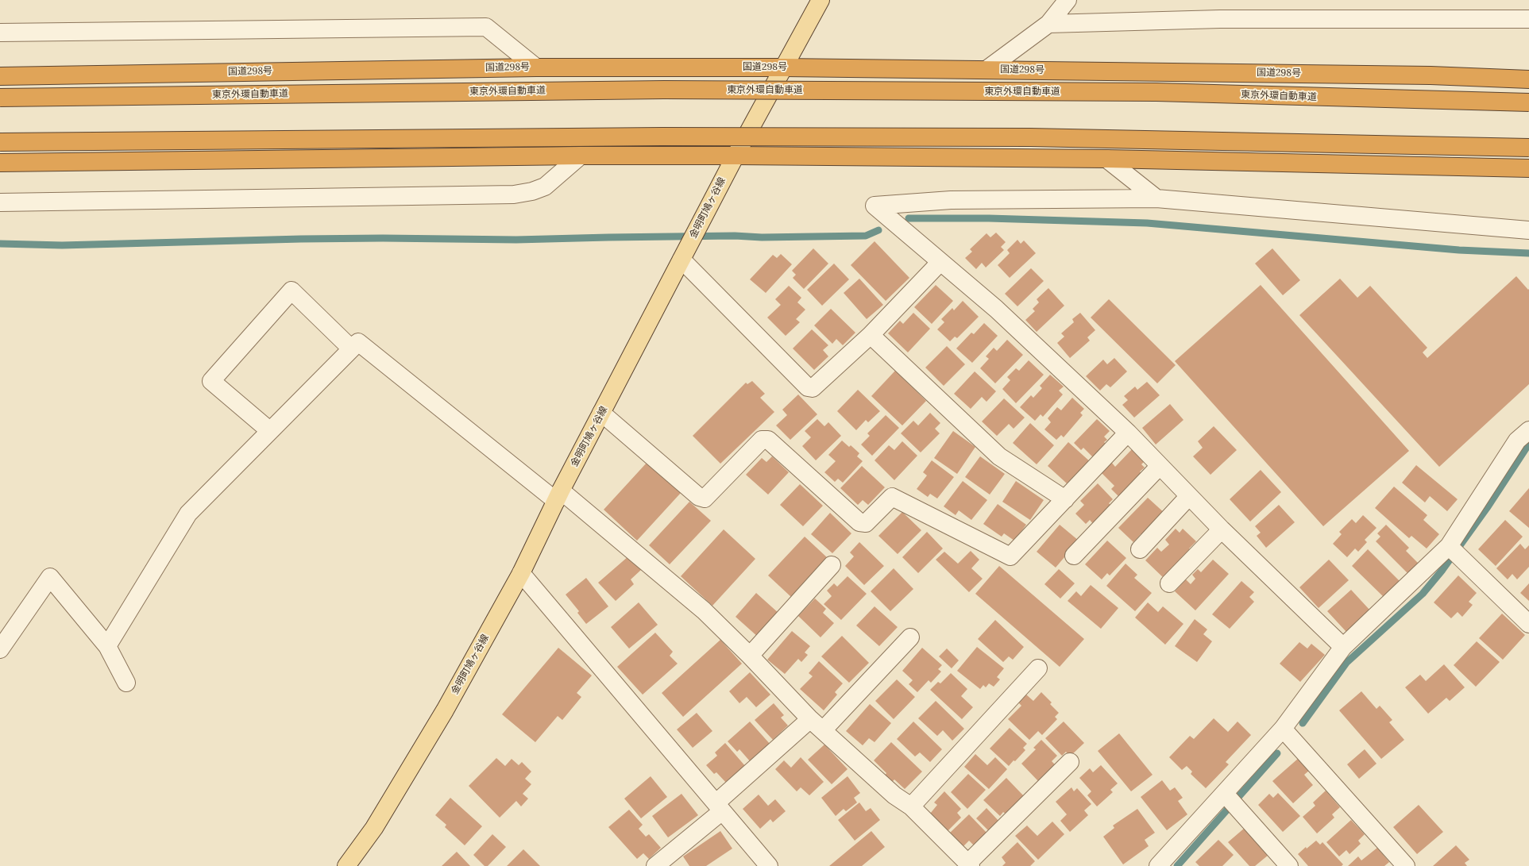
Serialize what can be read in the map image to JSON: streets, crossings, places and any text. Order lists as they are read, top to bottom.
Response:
{
  "streets": {
    "highway": ["国道298号", "東京外環自動車道"],
    "main road": ["金明町鳩ヶ谷線"]
  },
  "crossings": [
    ["国道298号", "金明町鳩ヶ谷線"]
  ]
}
